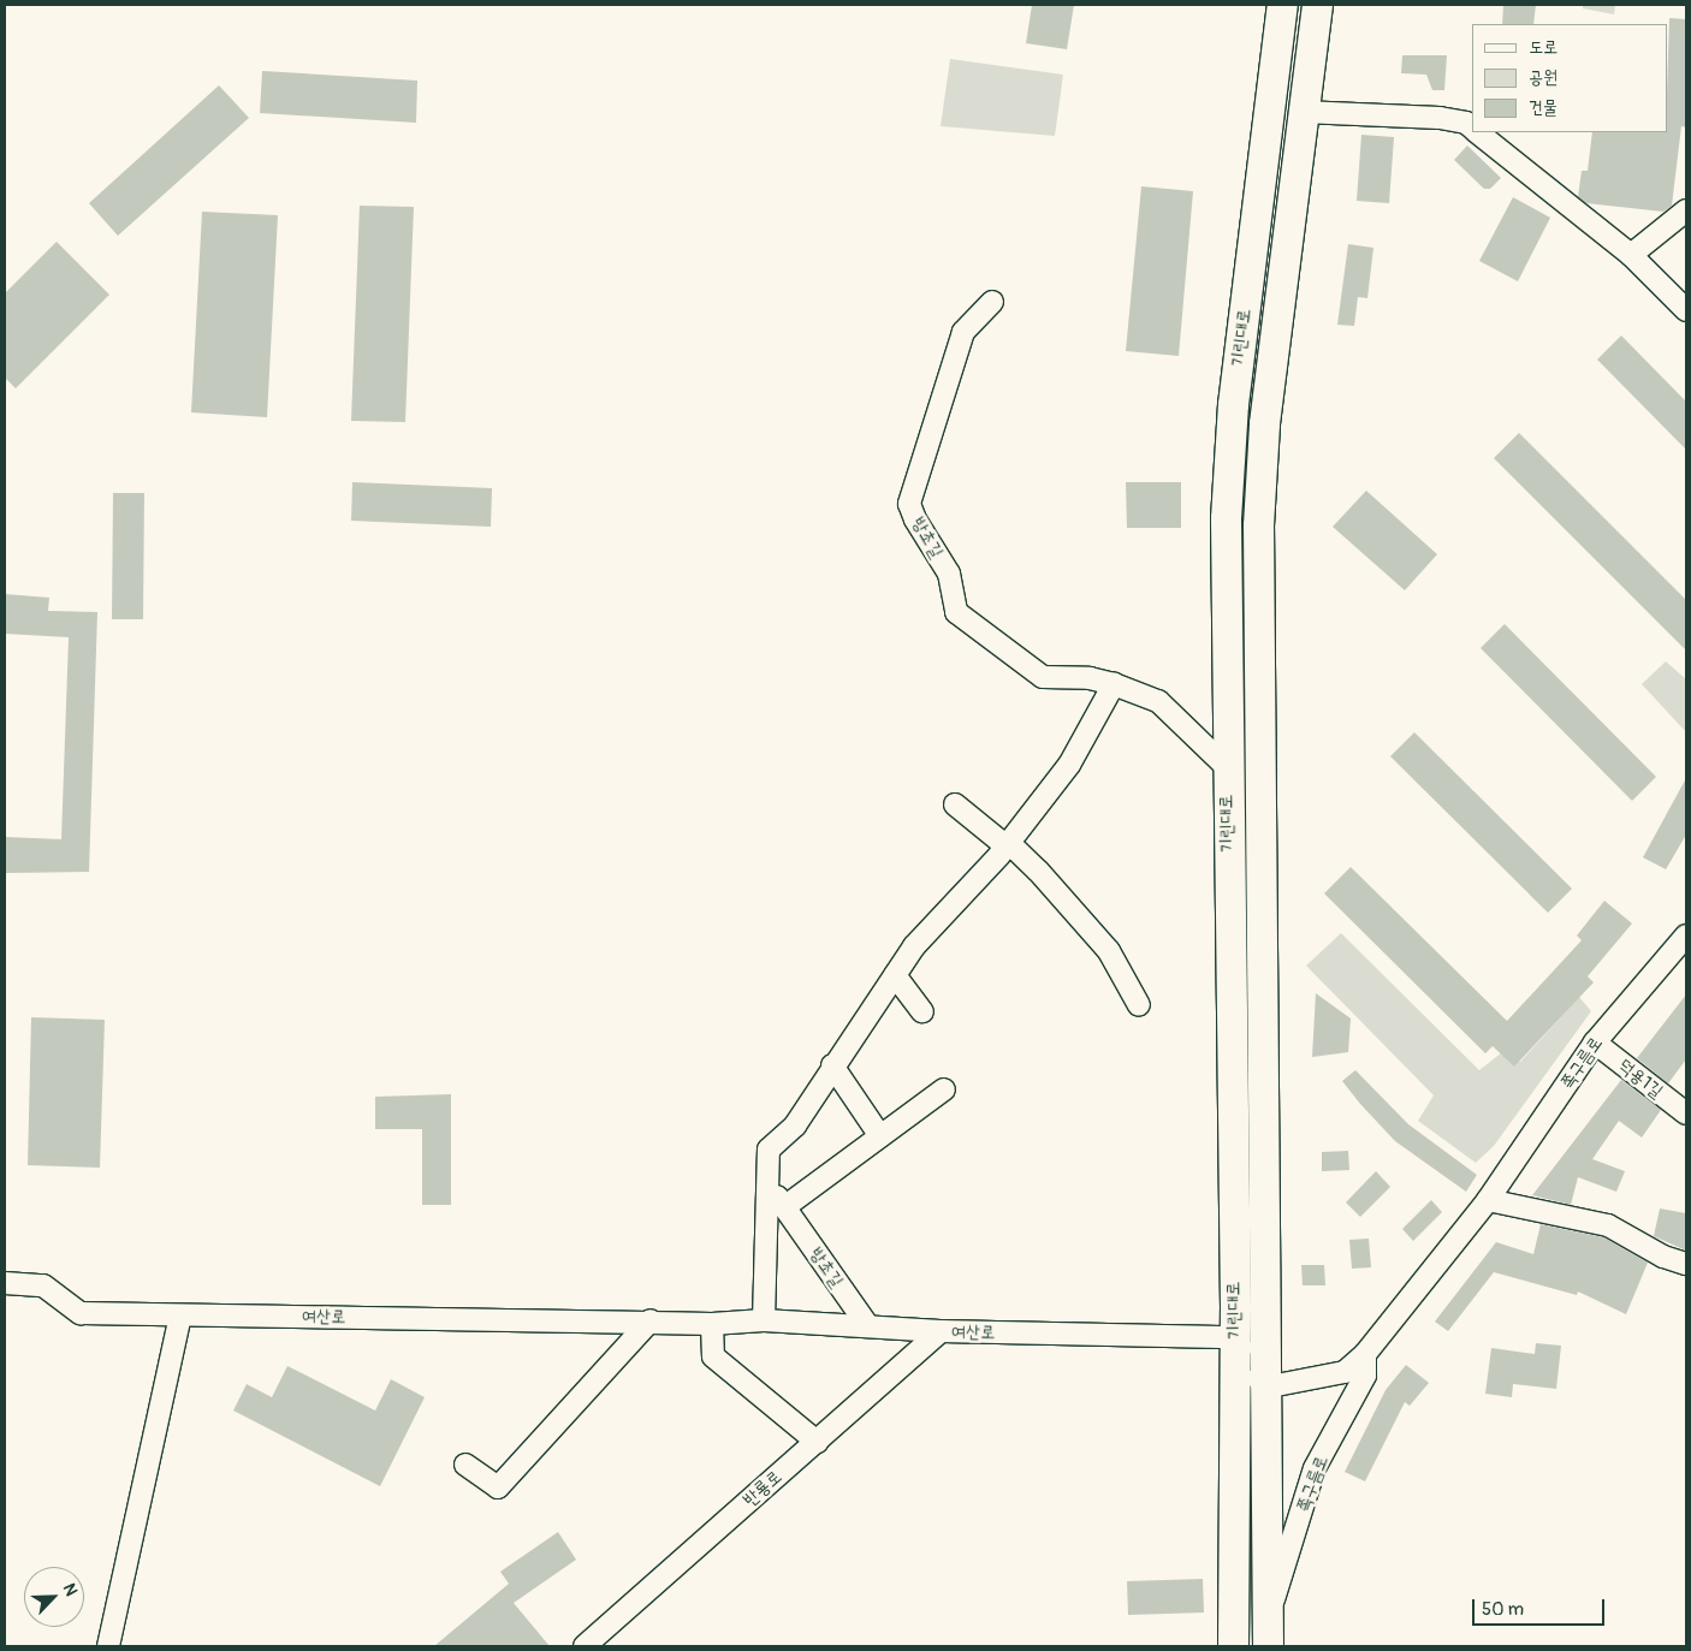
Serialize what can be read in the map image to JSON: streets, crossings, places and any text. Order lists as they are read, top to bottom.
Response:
{
  "streets": {
    "street": [
      "기린대로",
      "방초길",
      "쪽구름로",
      "덕용1길",
      "여산로",
      "반룡로"
    ]
  },
  "crossings": [
    ["기린대로", "방초길"],
    ["기린대로", "쪽구름로"],
    ["기린대로", "여산로"],
    ["방초길", "여산로"],
    ["쪽구름로", "덕용1길"],
    ["여산로", "반룡로"]
  ],
  "legend": ["도로", "공원", "건물"],
  "scale_bar": "50 m",
  "north": "top right"
}
